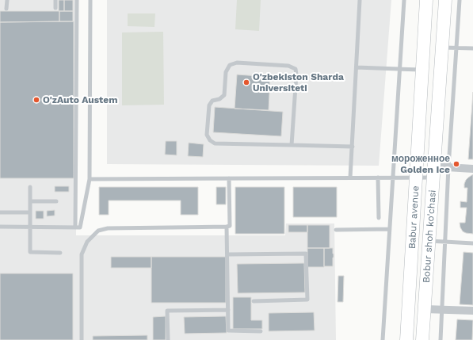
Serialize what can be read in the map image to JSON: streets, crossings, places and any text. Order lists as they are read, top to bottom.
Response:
{
  "streets": {
    "main road": ["Babur avenue", "Bobur shoh ko'chasi"]
  },
  "places": ["O'zbekiston Sharda Universiteti", "O'zAuto Austem", "мороженное Golden Ice"]
}
